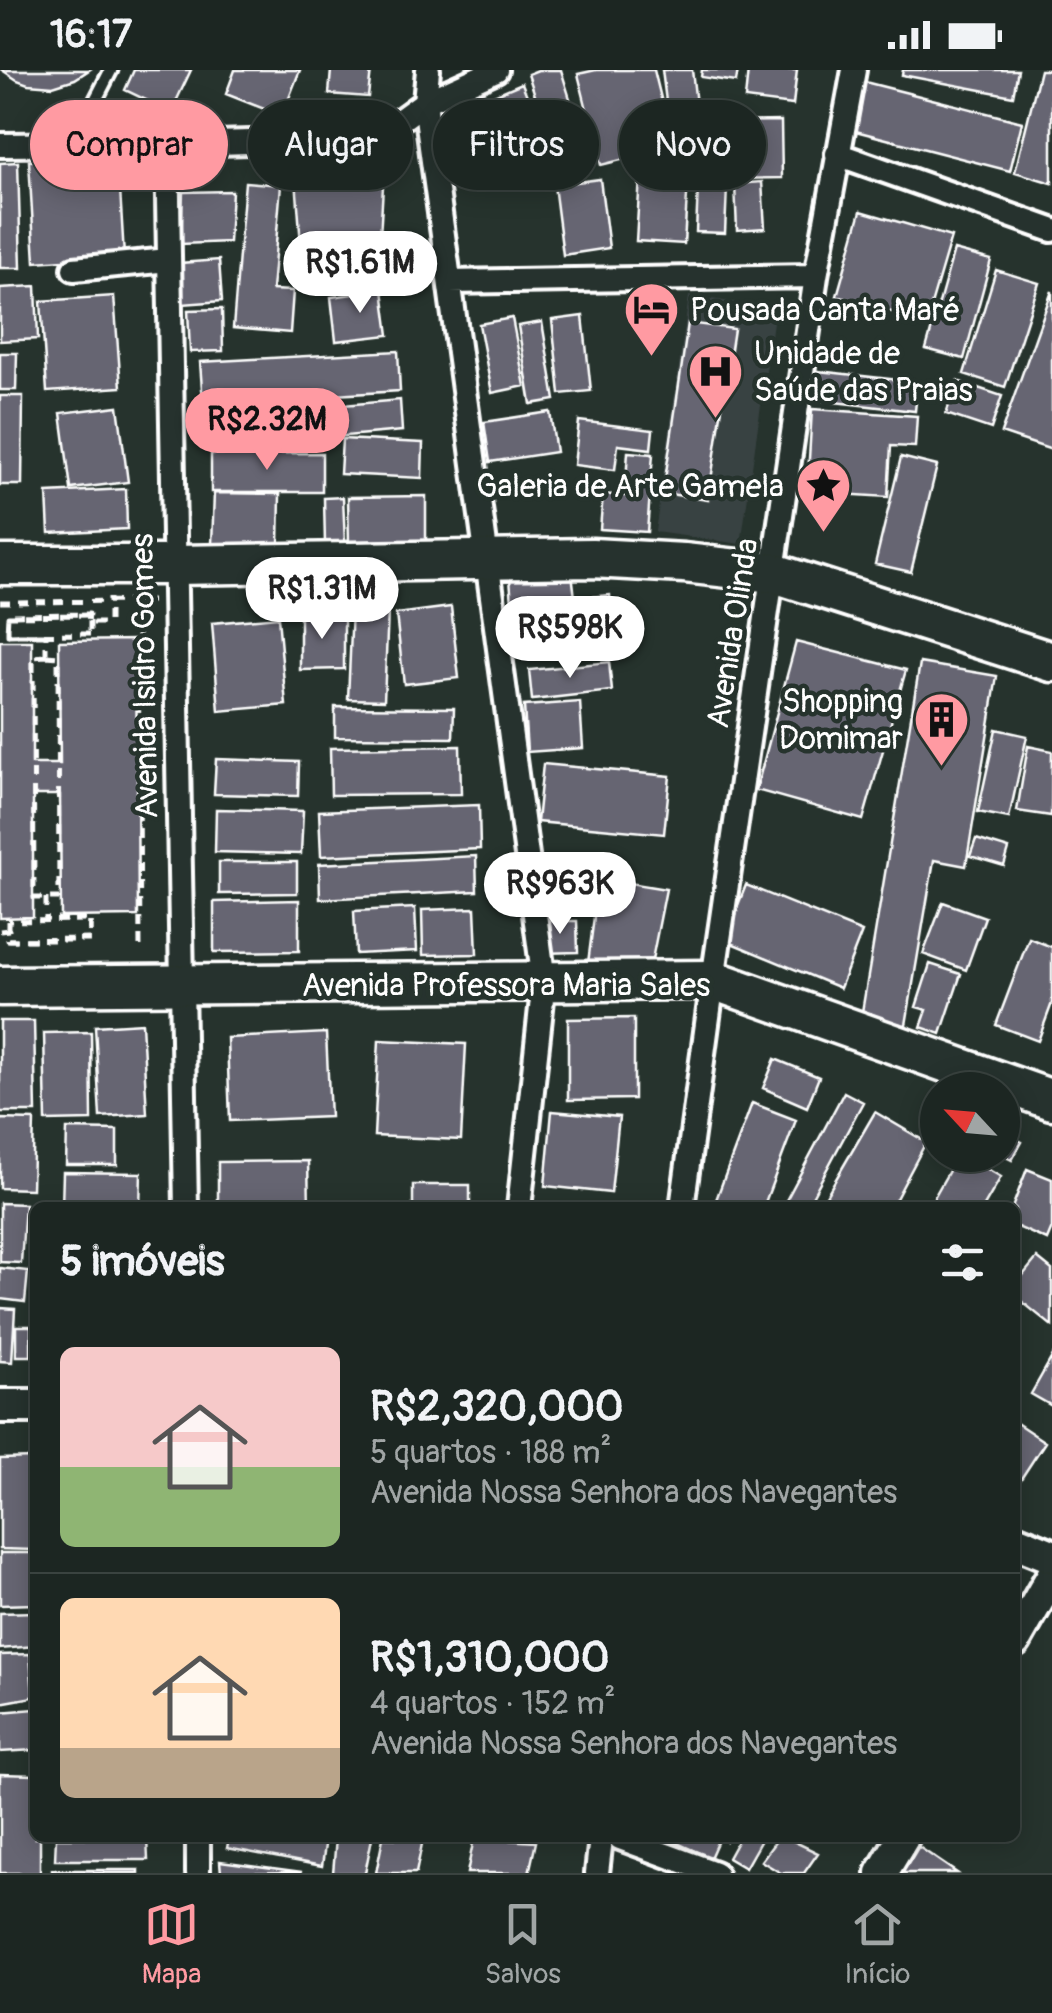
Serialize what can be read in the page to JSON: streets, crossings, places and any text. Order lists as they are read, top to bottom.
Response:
{
  "streets": {
    "main road": ["Avenida Professora Maria Sales"],
    "street": ["Avenida Olinda", "Avenida Isidro Gomes"]
  },
  "crossings": [
    ["Avenida Olinda", "Avenida Professora Maria Sales"],
    ["Avenida Isidro Gomes", "Avenida Professora Maria Sales"]
  ],
  "places": {
    "hotel": ["Pousada Canta Maré"],
    "hospital": ["Unidade de Saúde das Praias"],
    "place": ["Galeria de Arte Gamela"],
    "building": ["Shopping Domimar"]
  },
  "north": "top left",
  "page": {
    "status": "16:17",
    "chip": [
      "Comprar",
      "Alugar",
      "Filtros",
      "Novo"
    ],
    "price": [
      "R$1.61M",
      "R$2.32M",
      "R$1.31M",
      "R$598K",
      "R$963K"
    ],
    "heading": "5 imóveis",
    "list": [
      {
        "name": "R$2,320,000",
        "note": "5 quartos · 188 m² · Avenida Nossa Senhora dos Navegantes"
      },
      {
        "name": "R$1,310,000",
        "note": "4 quartos · 152 m² · Avenida Nossa Senhora dos Navegantes"
      }
    ],
    "tabs": ["Mapa", "Salvos", "Início"]
  }
}
